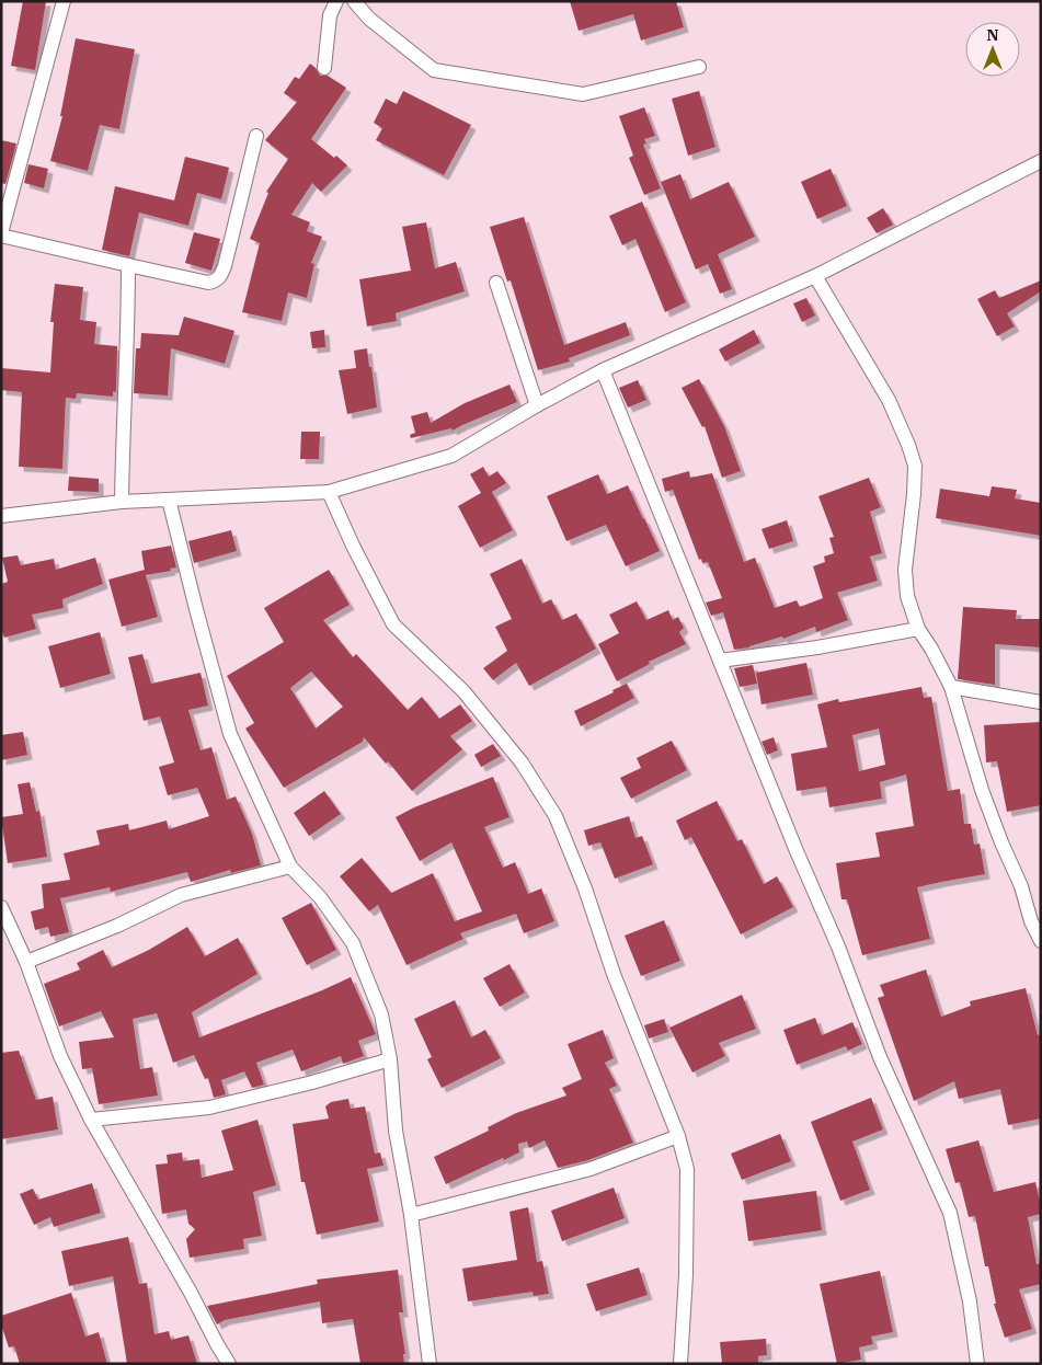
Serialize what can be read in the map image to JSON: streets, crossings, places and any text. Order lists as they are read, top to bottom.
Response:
{
  "north": "top"
}
